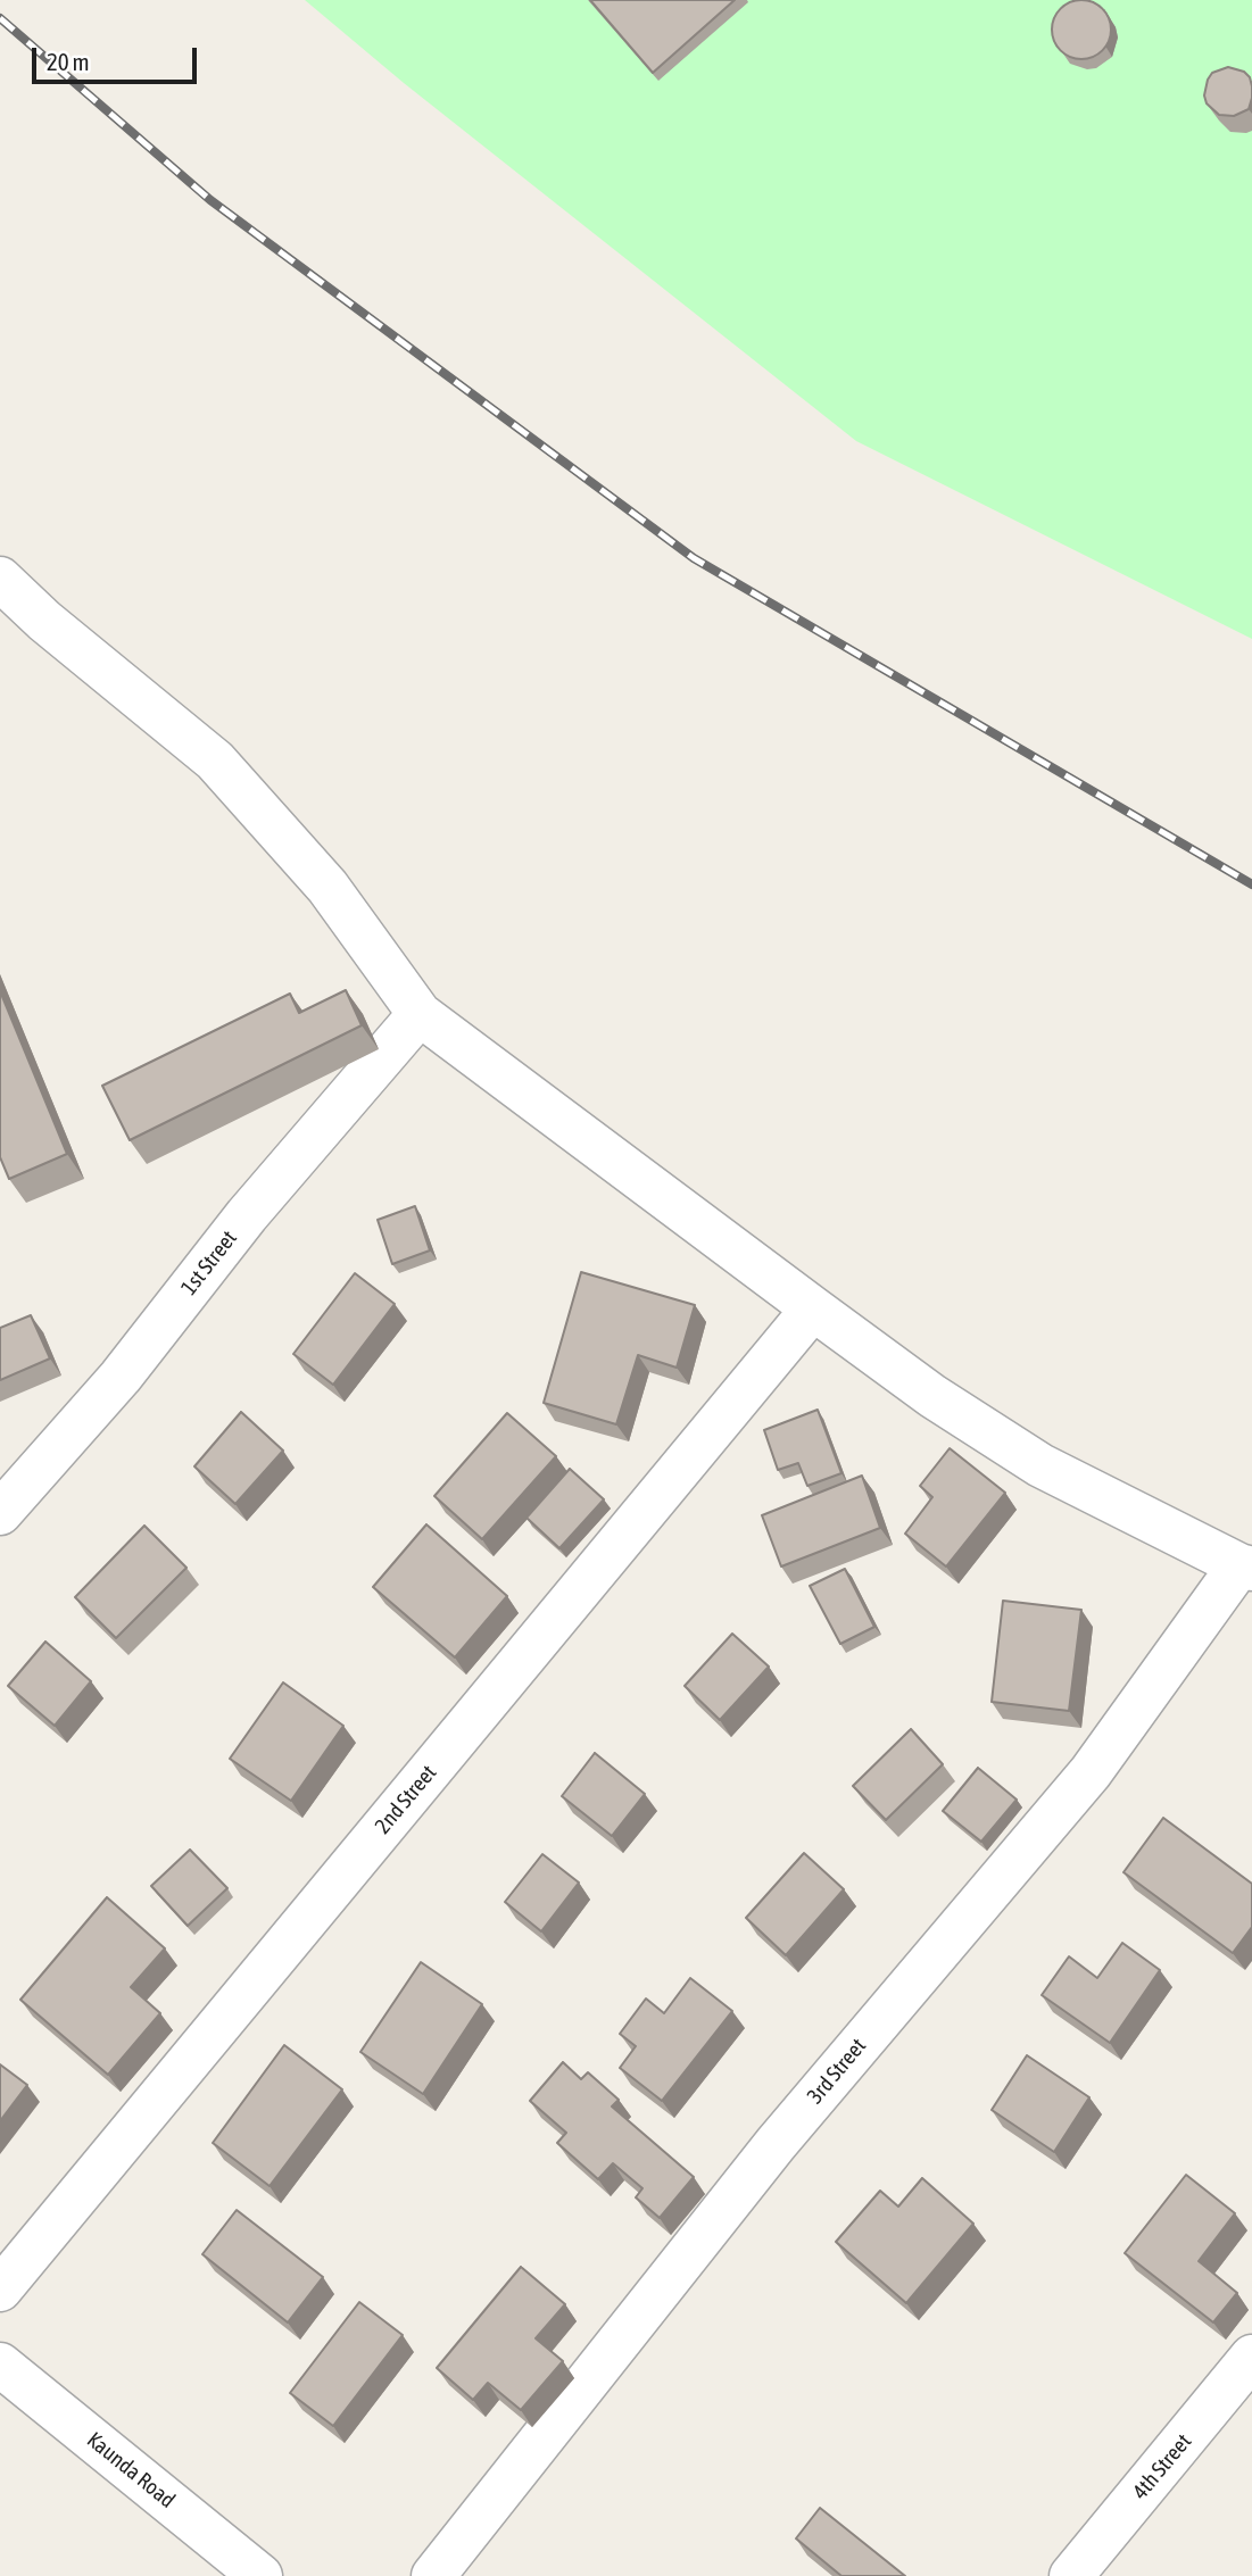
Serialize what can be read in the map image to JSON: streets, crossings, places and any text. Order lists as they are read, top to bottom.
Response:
{
  "streets": {
    "street": [
      "1st Street",
      "2nd Street",
      "3rd Street",
      "4th Street",
      "Kaunda Road"
    ]
  },
  "scale_bar": "20 m"
}
